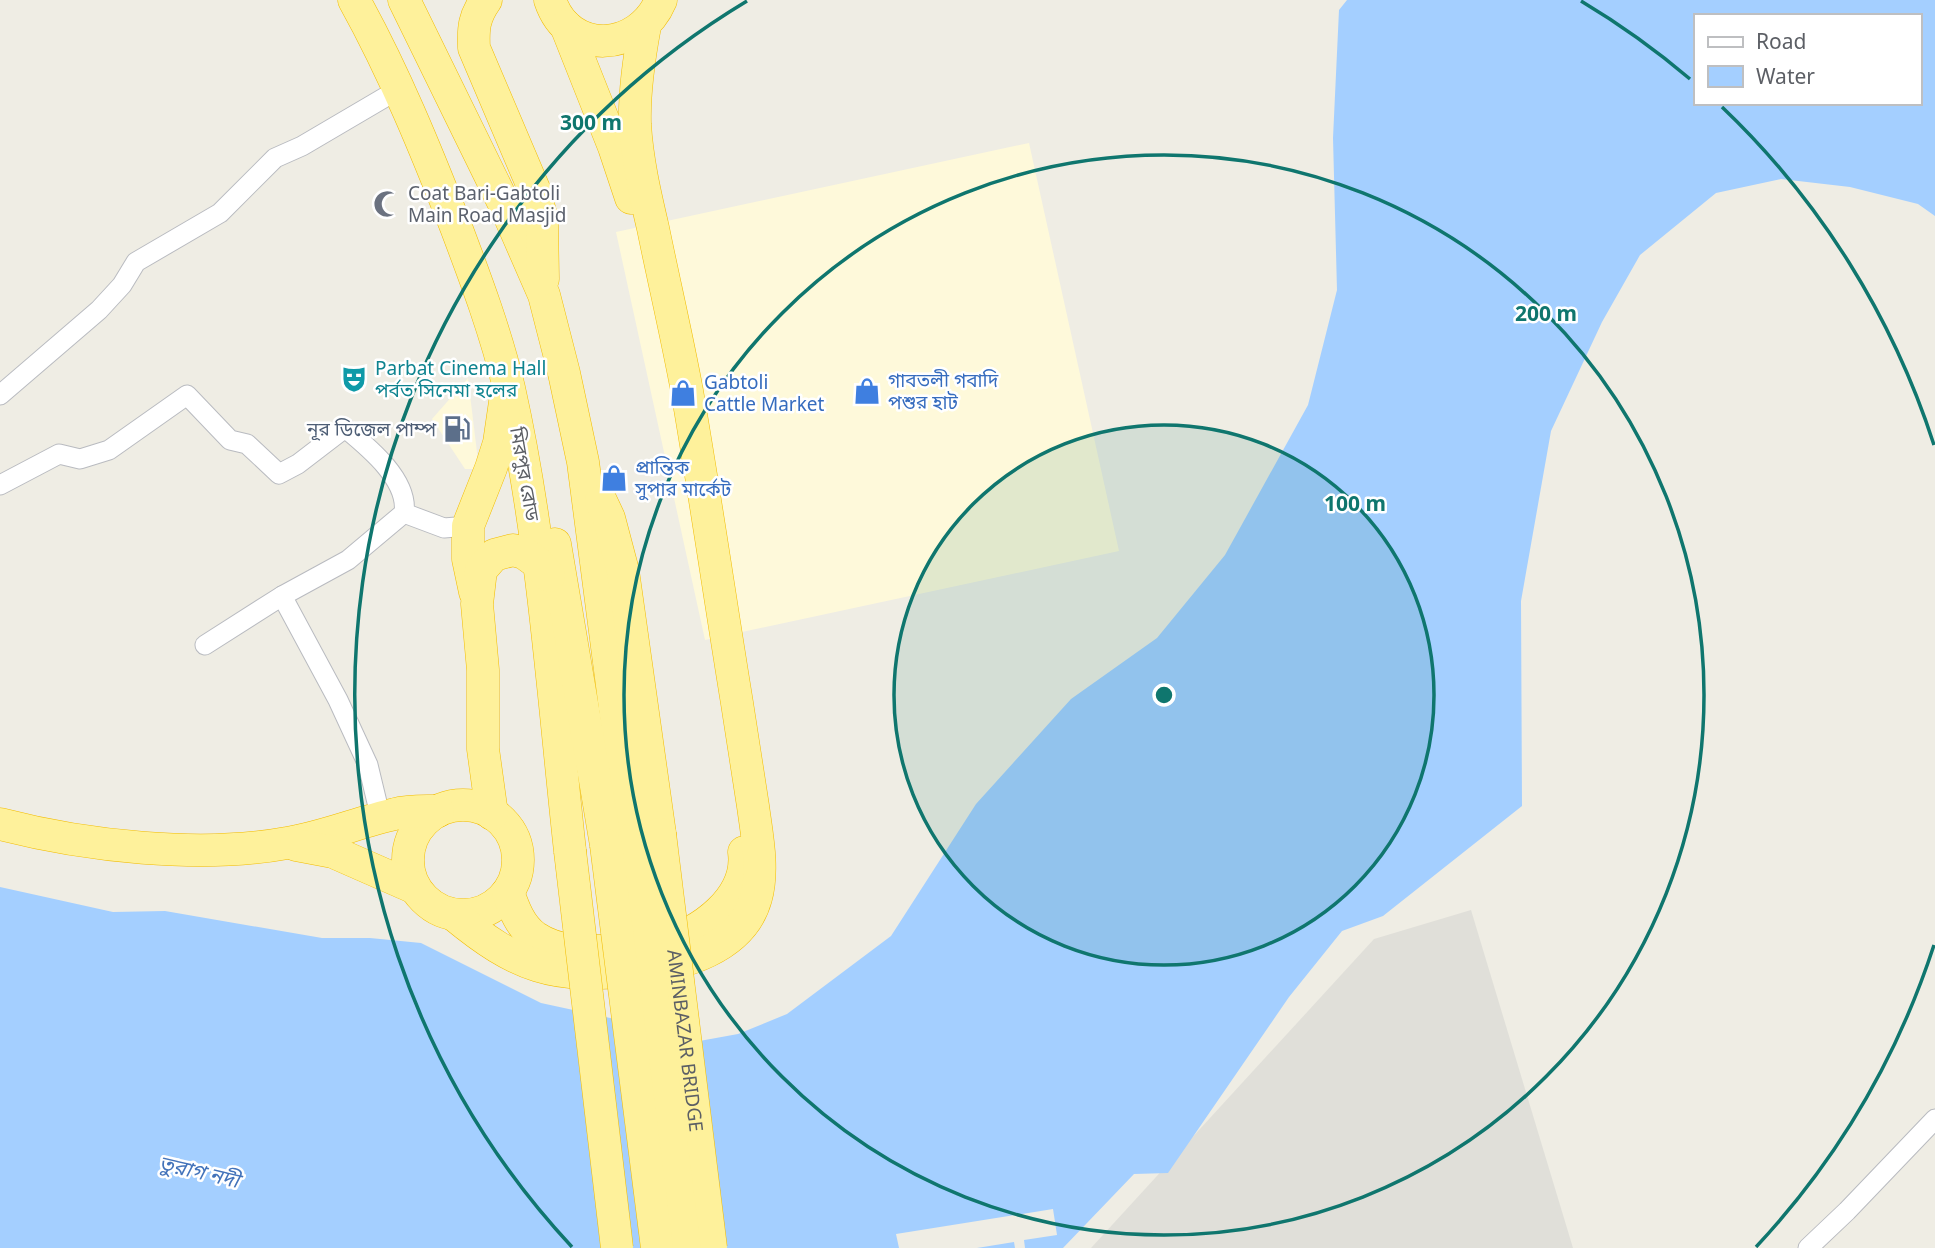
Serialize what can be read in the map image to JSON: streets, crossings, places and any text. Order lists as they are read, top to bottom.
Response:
{
  "streets": {
    "highway": ["মিরপুর রোড", "AMINBAZAR BRIDGE"]
  },
  "water": ["তুরাগ নদী"],
  "places": {
    "mosque": ["Coat Bari-Gabtoli Main Road Masjid"],
    "theatre": ["Parbat Cinema Hall পর্বত সিনেমা হলের"],
    "shop": ["গাবতলী গবাদি পশুর হাট", "Gabtoli Cattle Market", "প্রান্তিক সুপার মার্কেট"],
    "fuel station": ["নূর ডিজেল পাম্প"]
  },
  "legend": ["Road", "Water"],
  "rings": ["300 m", "200 m", "100 m"]
}
